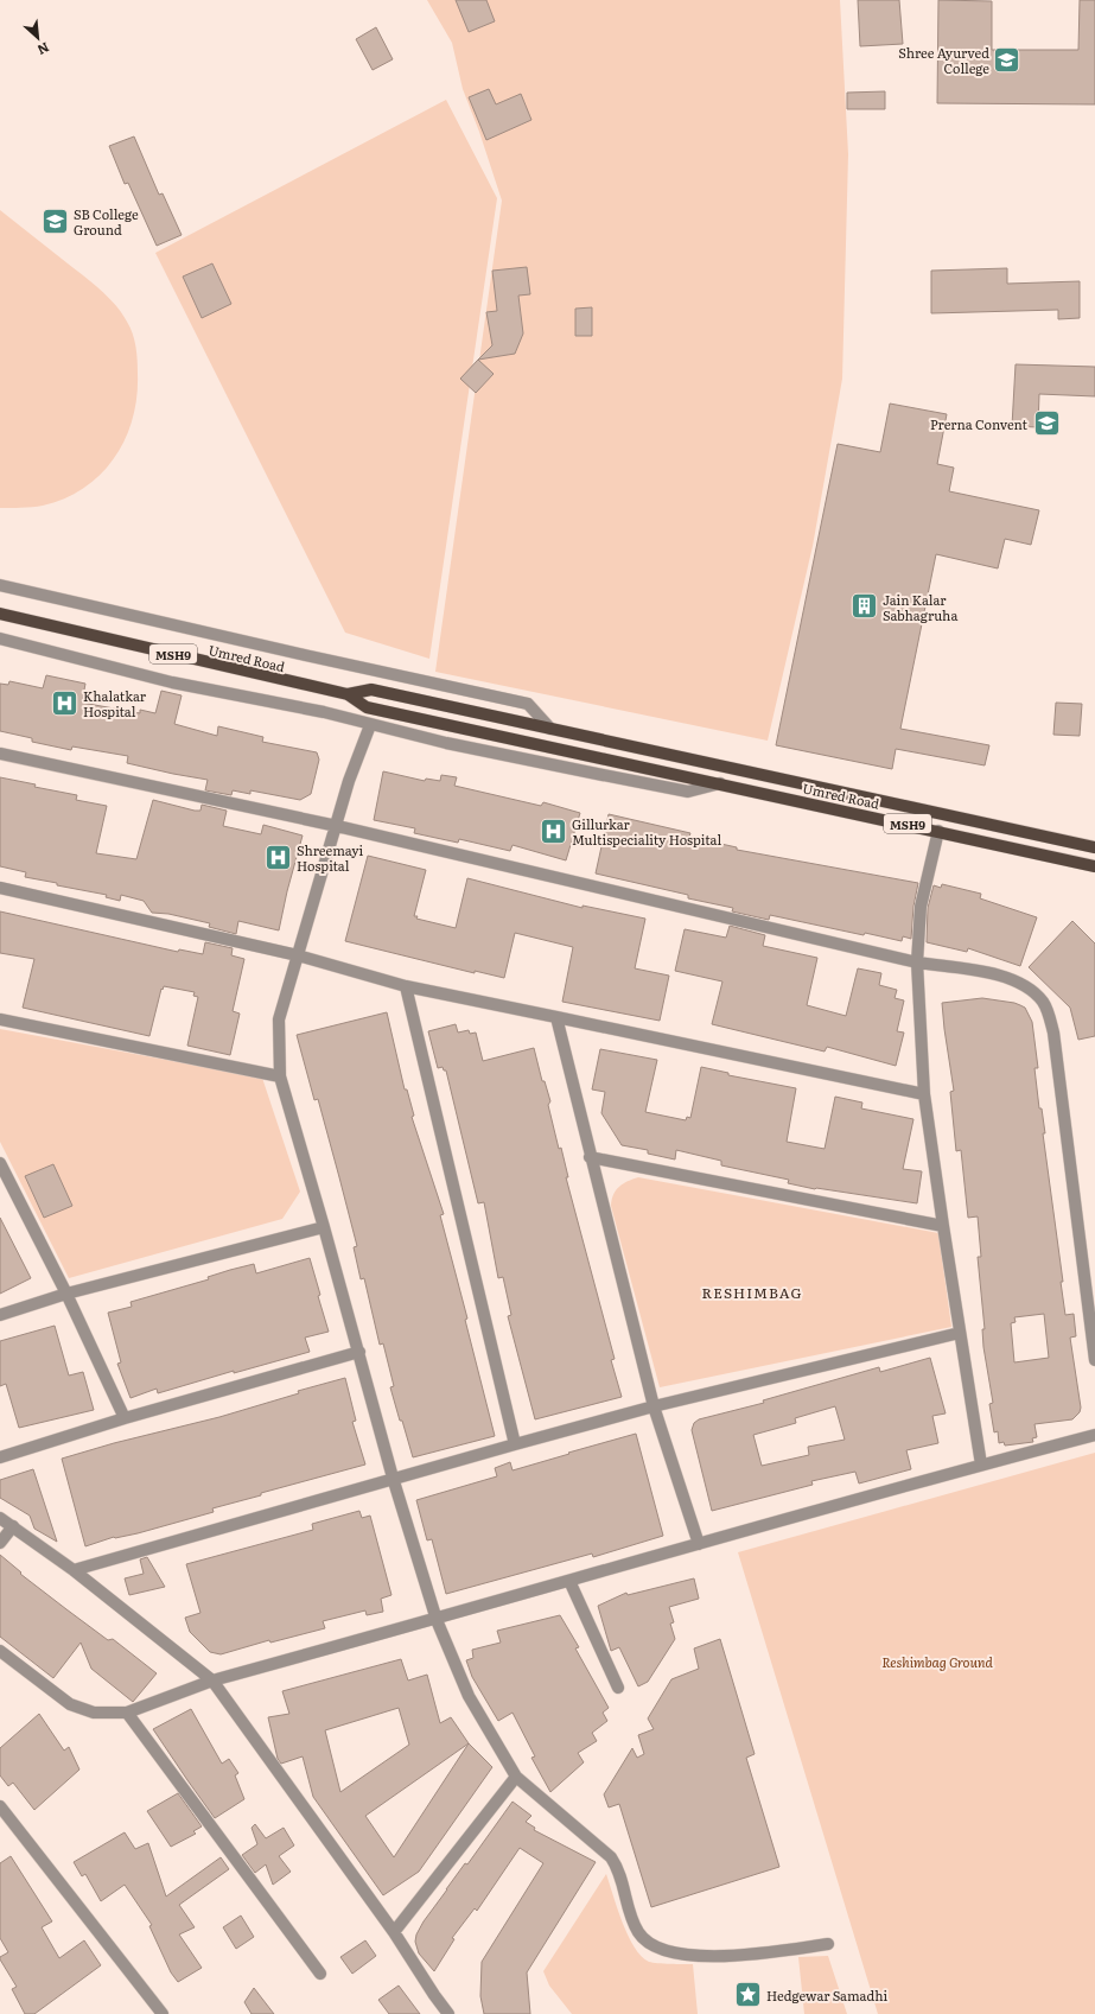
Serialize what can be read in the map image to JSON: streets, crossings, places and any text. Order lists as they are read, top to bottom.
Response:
{
  "streets": {
    "main road": ["MSH9", "Umred Road"]
  },
  "districts": ["RESHIMBAG"],
  "parks": ["Reshimbag Ground"],
  "places": {
    "school or university": ["Shree Ayurved College", "SB College Ground", "Prerna Convent"],
    "building": ["Jain Kalar Sabhagruha"],
    "hospital": ["Khalatkar Hospital", "Gillurkar Multispeciality Hospital", "Shreemayi Hospital"],
    "place": ["Hedgewar Samadhi"]
  },
  "north": "bottom right"
}
